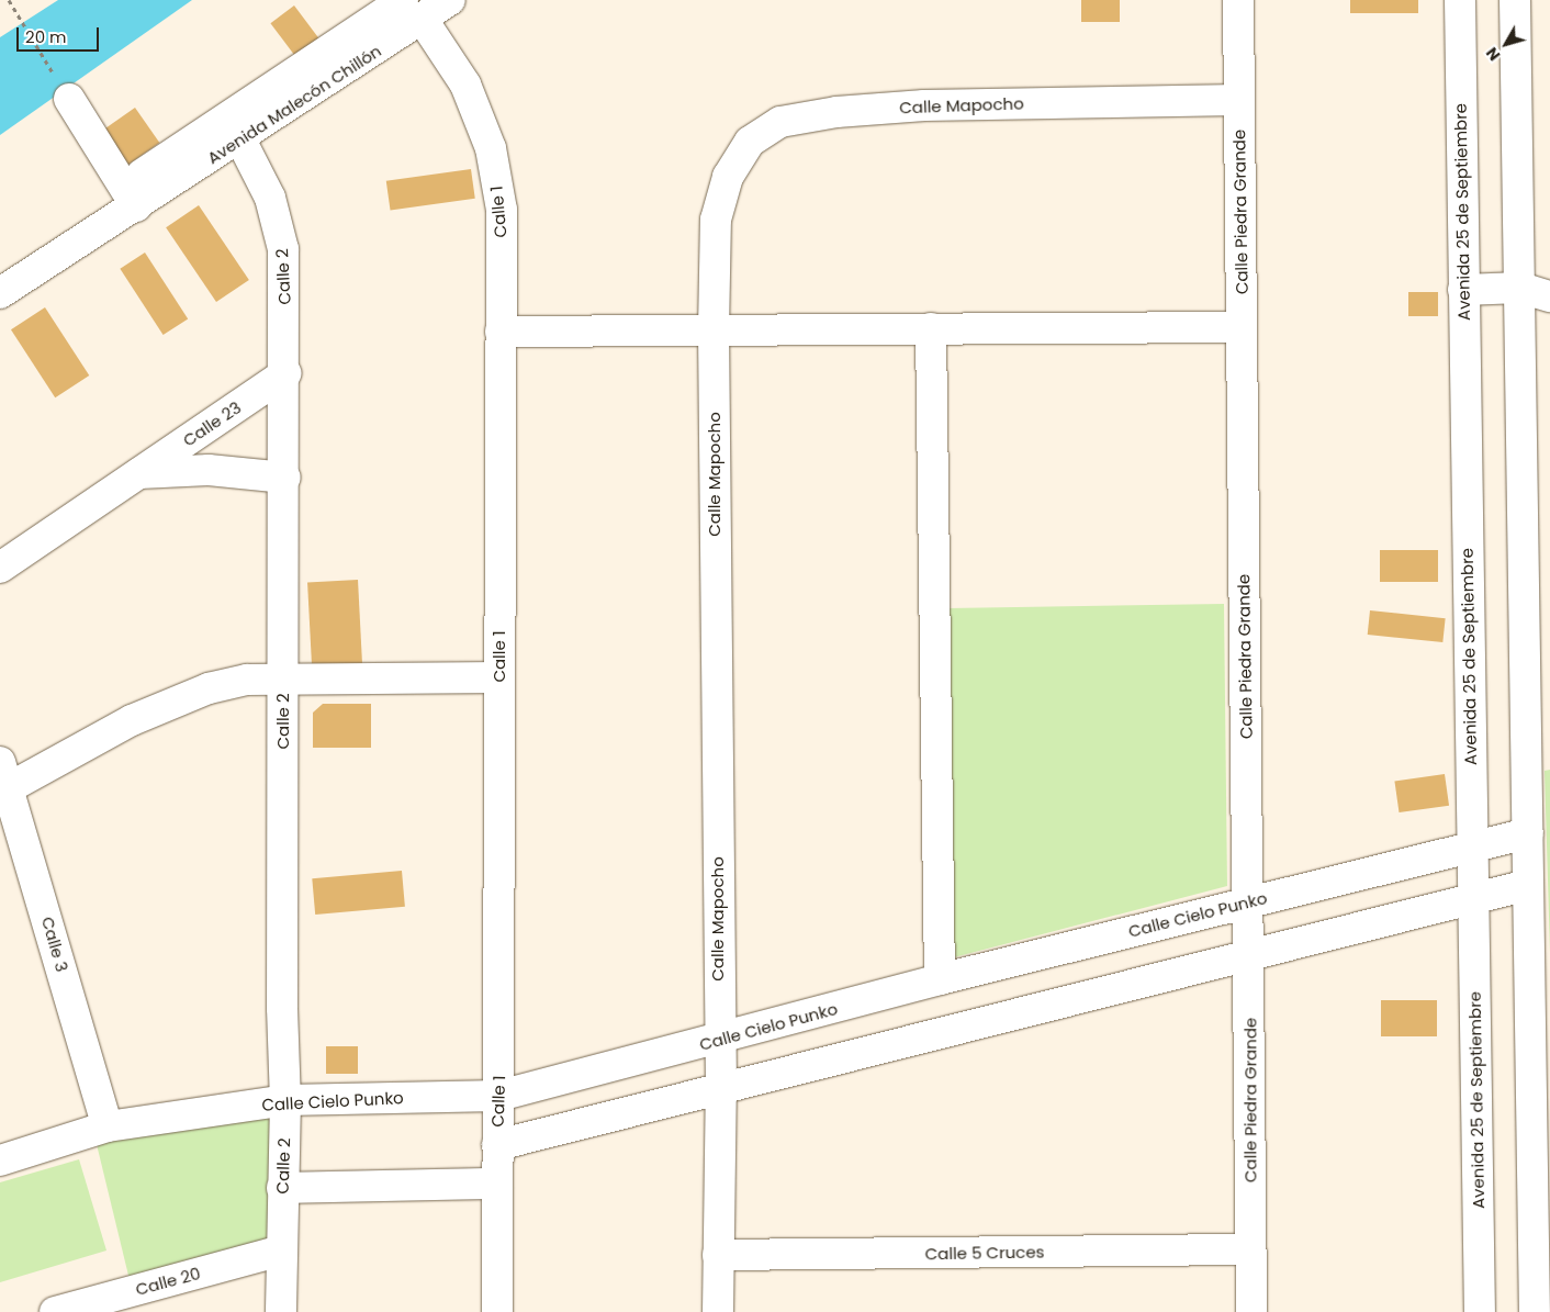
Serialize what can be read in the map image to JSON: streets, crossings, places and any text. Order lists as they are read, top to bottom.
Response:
{
  "streets": {
    "street": [
      "Avenida Malecón Chillón",
      "Calle Mapocho",
      "Calle 1",
      "Calle Piedra Grande",
      "Avenida 25 de Septiembre",
      "Calle 2",
      "Calle 23",
      "Calle Cielo Punko",
      "Calle 3",
      "Calle 5 Cruces",
      "Calle 20"
    ]
  },
  "crossings": [
    ["Avenida Malecón Chillón", "Calle 1"],
    ["Avenida Malecón Chillón", "Calle 2"],
    ["Calle Mapocho", "Calle Piedra Grande"],
    ["Calle Mapocho", "Calle Cielo Punko"],
    ["Calle Mapocho", "Calle 5 Cruces"],
    ["Calle 1", "Calle Cielo Punko"],
    ["Calle Piedra Grande", "Calle Cielo Punko"],
    ["Calle Piedra Grande", "Calle 5 Cruces"],
    ["Avenida 25 de Septiembre", "Calle Cielo Punko"],
    ["Calle 2", "Calle 23"],
    ["Calle 2", "Calle Cielo Punko"],
    ["Calle 2", "Calle 20"],
    ["Calle Cielo Punko", "Calle 3"]
  ],
  "scale_bar": "20 m",
  "north": "bottom left"
}
